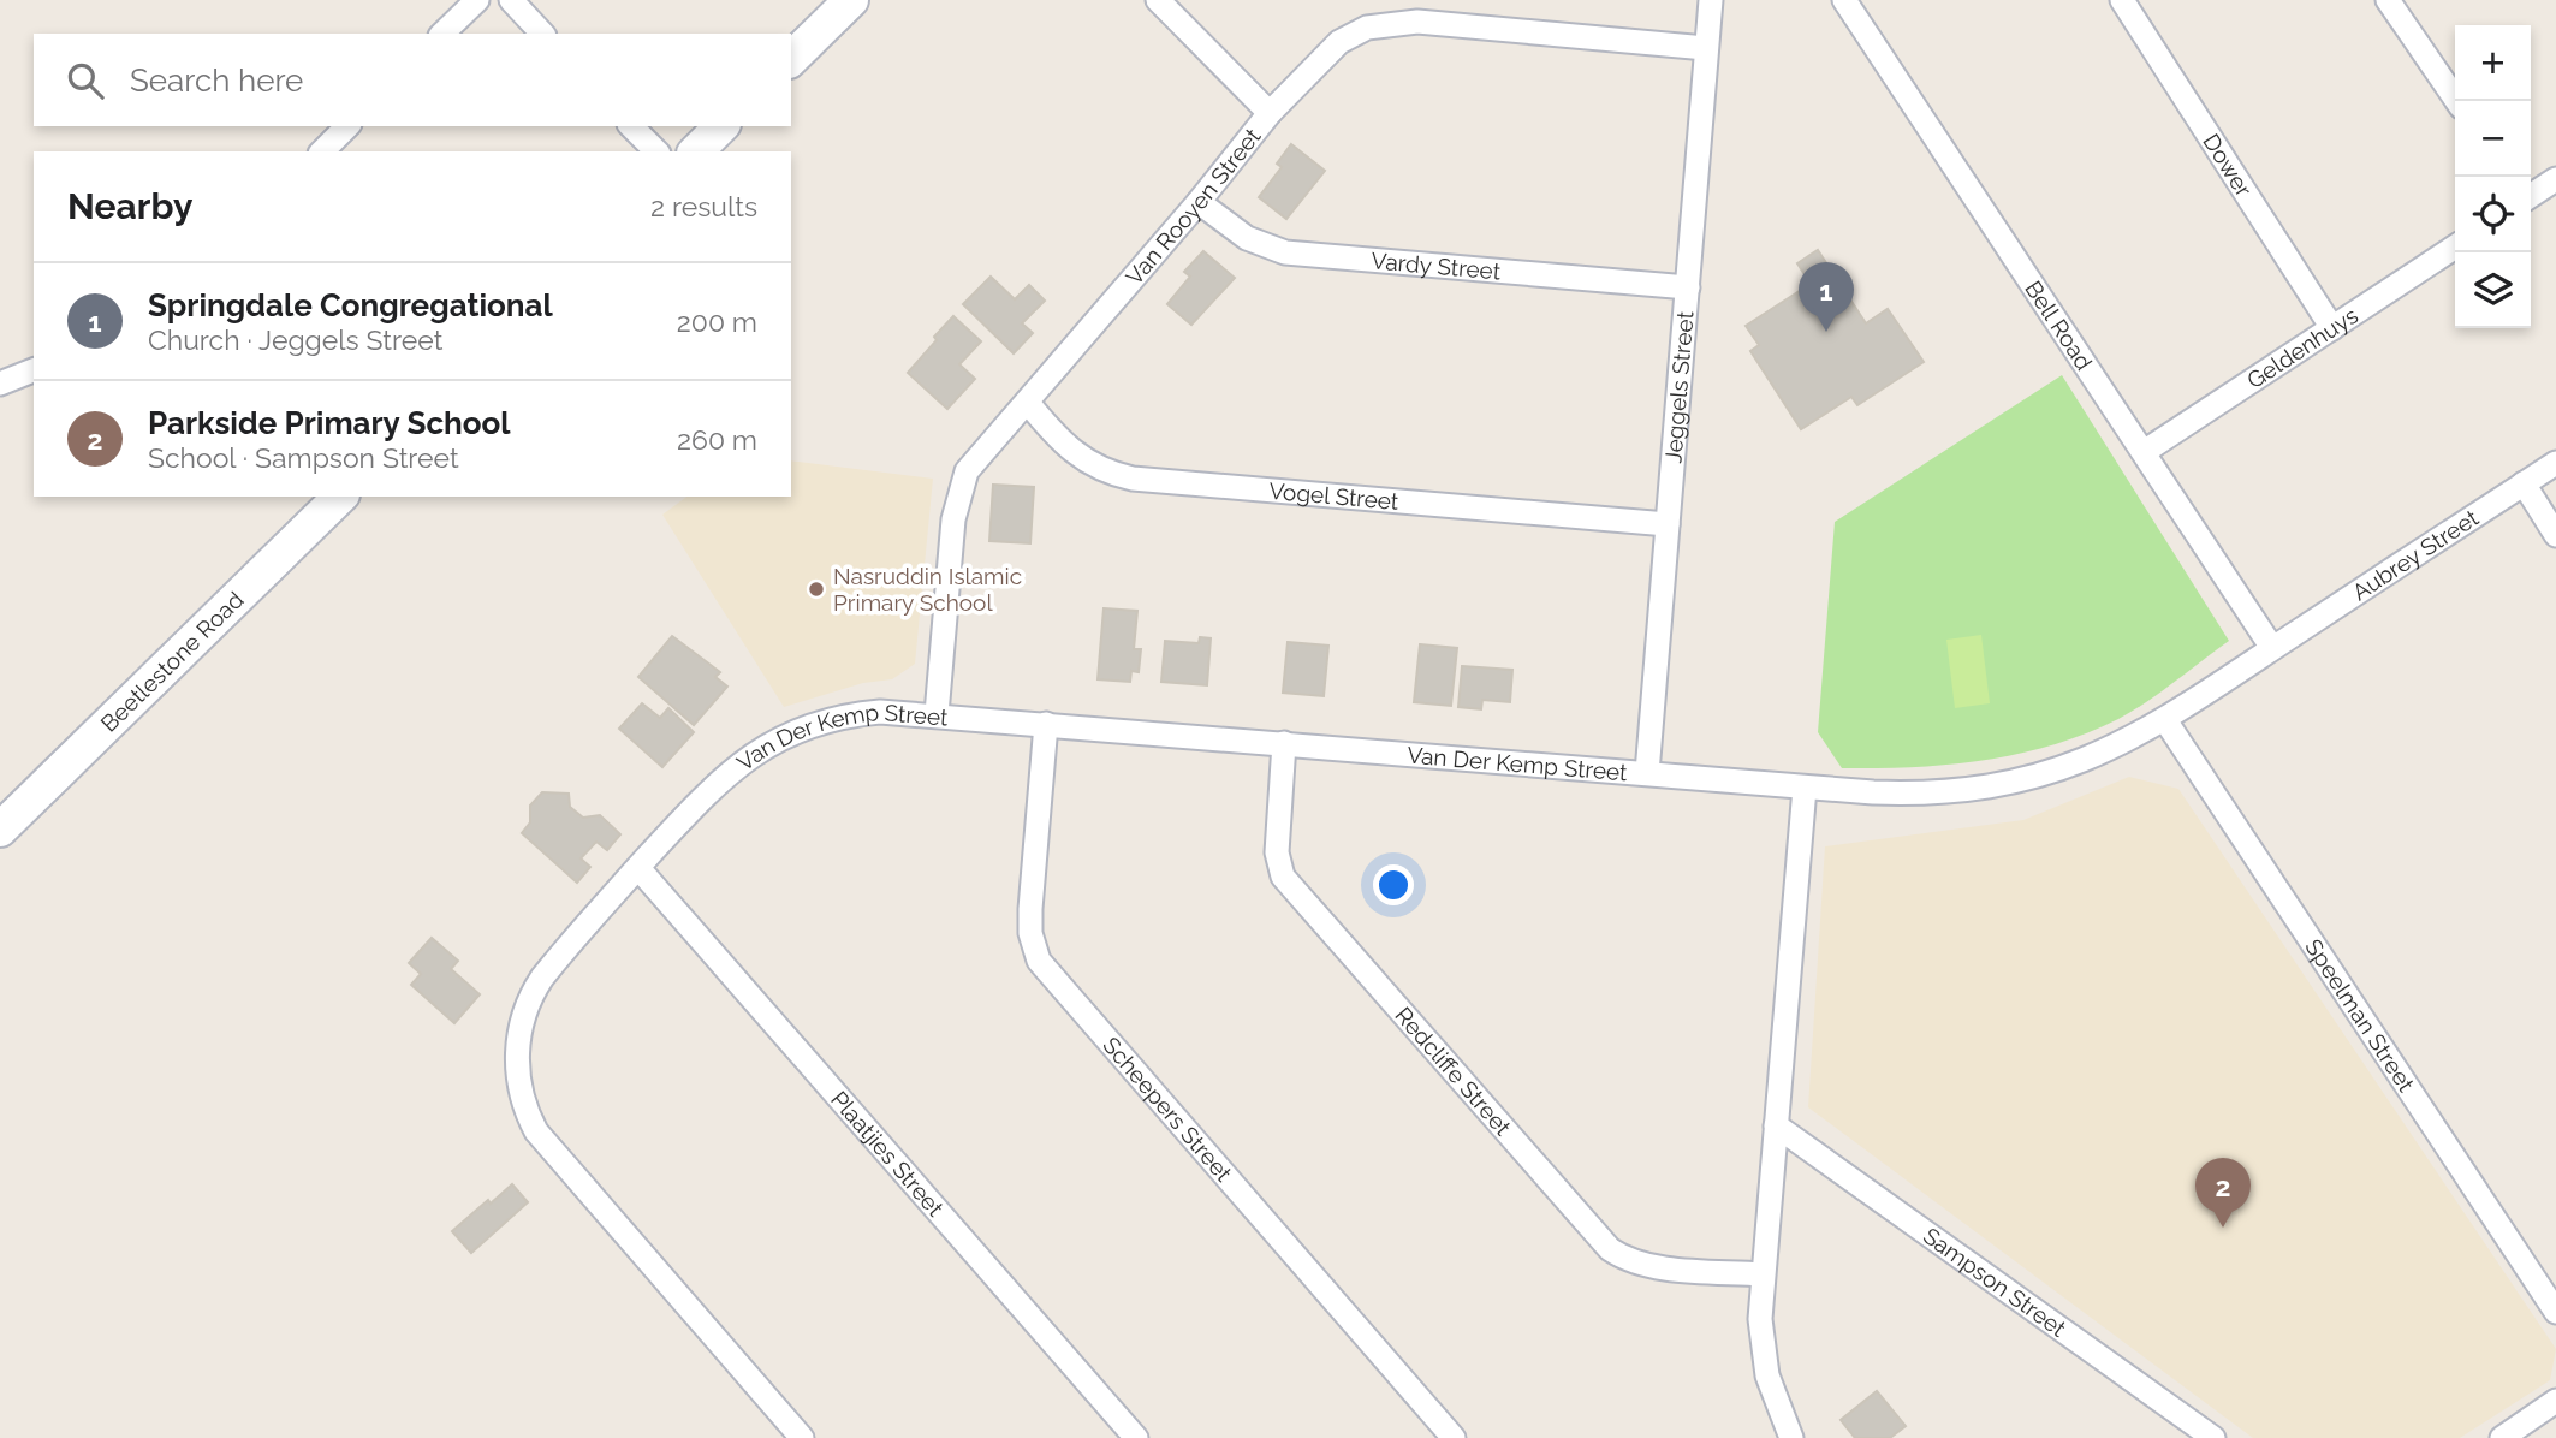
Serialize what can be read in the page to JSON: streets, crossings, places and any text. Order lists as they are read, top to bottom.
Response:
{
  "streets": {
    "street": [
      "Dower",
      "Van Rooyen Street",
      "Vardy Street",
      "Bell Road",
      "Geldenhuys",
      "Jeggels Street",
      "Vogel Street",
      "Aubrey Street",
      "Beetlestone Road",
      "Van Der Kemp Street",
      "Speelman Street",
      "Redcliffe Street",
      "Scheepers Street",
      "Plaatjies Street",
      "Sampson Street"
    ]
  },
  "crossings": [
    ["Dower", "Geldenhuys"],
    ["Van Rooyen Street", "Vardy Street"],
    ["Van Rooyen Street", "Jeggels Street"],
    ["Van Rooyen Street", "Vogel Street"],
    ["Van Rooyen Street", "Van Der Kemp Street"],
    ["Vardy Street", "Jeggels Street"],
    ["Bell Road", "Geldenhuys"],
    ["Bell Road", "Aubrey Street"],
    ["Bell Road", "Van Der Kemp Street"],
    ["Jeggels Street", "Vogel Street"],
    ["Jeggels Street", "Van Der Kemp Street"],
    ["Aubrey Street", "Van Der Kemp Street"],
    ["Van Der Kemp Street", "Speelman Street"],
    ["Van Der Kemp Street", "Redcliffe Street"],
    ["Van Der Kemp Street", "Scheepers Street"],
    ["Van Der Kemp Street", "Plaatjies Street"]
  ],
  "places": ["Nasruddin Islamic Primary School"],
  "page": {
    "map_buttons": ["+", "−"],
    "search": "Search here",
    "heading": ["Nearby", "2 results"],
    "list": [
      {
        "mark": "1",
        "name": "Springdale Congregational",
        "note": "Church · Jeggels Street",
        "value": "200 m"
      },
      {
        "mark": "2",
        "name": "Parkside Primary School",
        "note": "School · Sampson Street",
        "value": "260 m"
      }
    ],
    "pins": ["1", "2"]
  }
}
